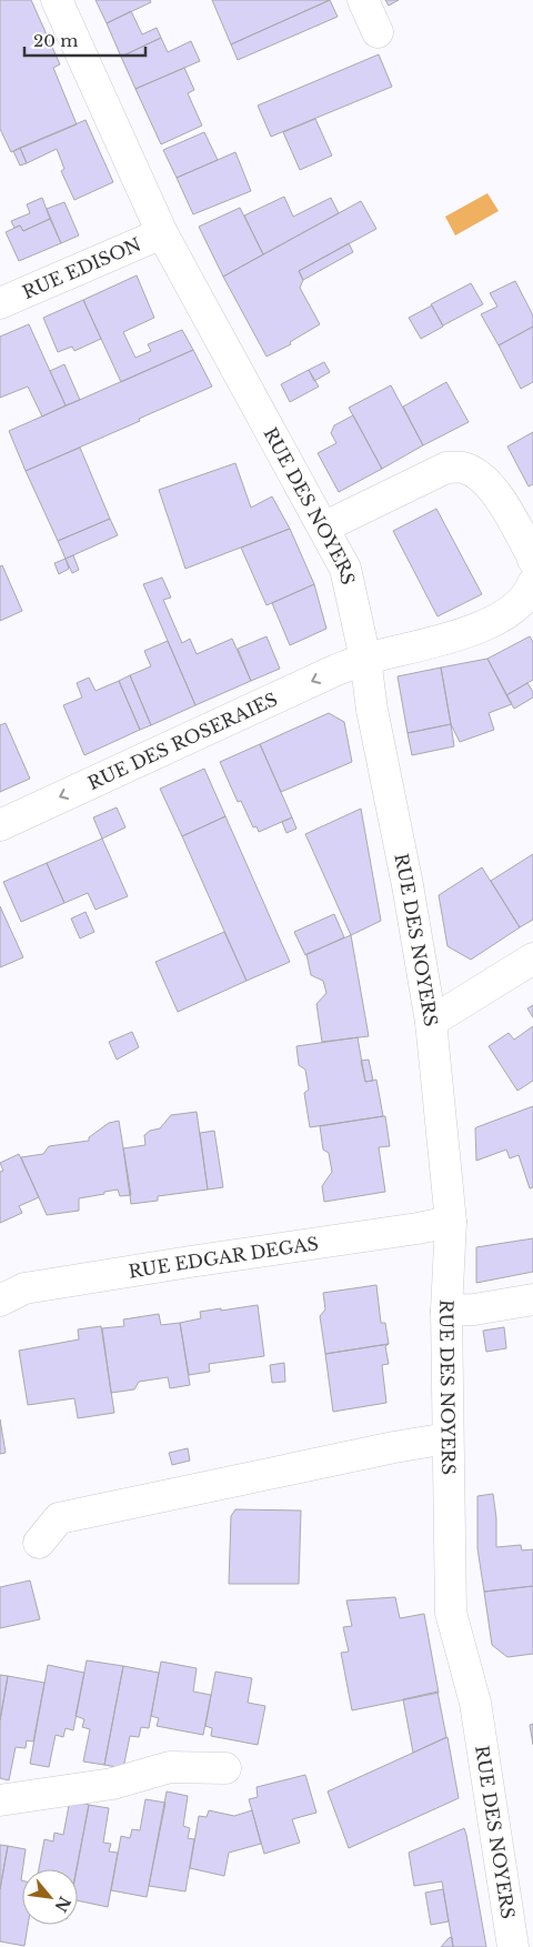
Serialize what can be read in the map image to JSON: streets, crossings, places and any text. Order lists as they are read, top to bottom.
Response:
{
  "streets": {
    "street": [
      "RUE EDISON",
      "RUE DES NOYERS",
      "RUE DES ROSERAIES",
      "RUE EDGAR DEGAS"
    ]
  },
  "crossings": [
    ["RUE EDISON", "RUE DES NOYERS"],
    ["RUE DES NOYERS", "RUE DES ROSERAIES"],
    ["RUE DES NOYERS", "RUE EDGAR DEGAS"]
  ],
  "one_way": ["RUE DES ROSERAIES"],
  "scale_bar": "20 m",
  "north": "bottom right"
}
